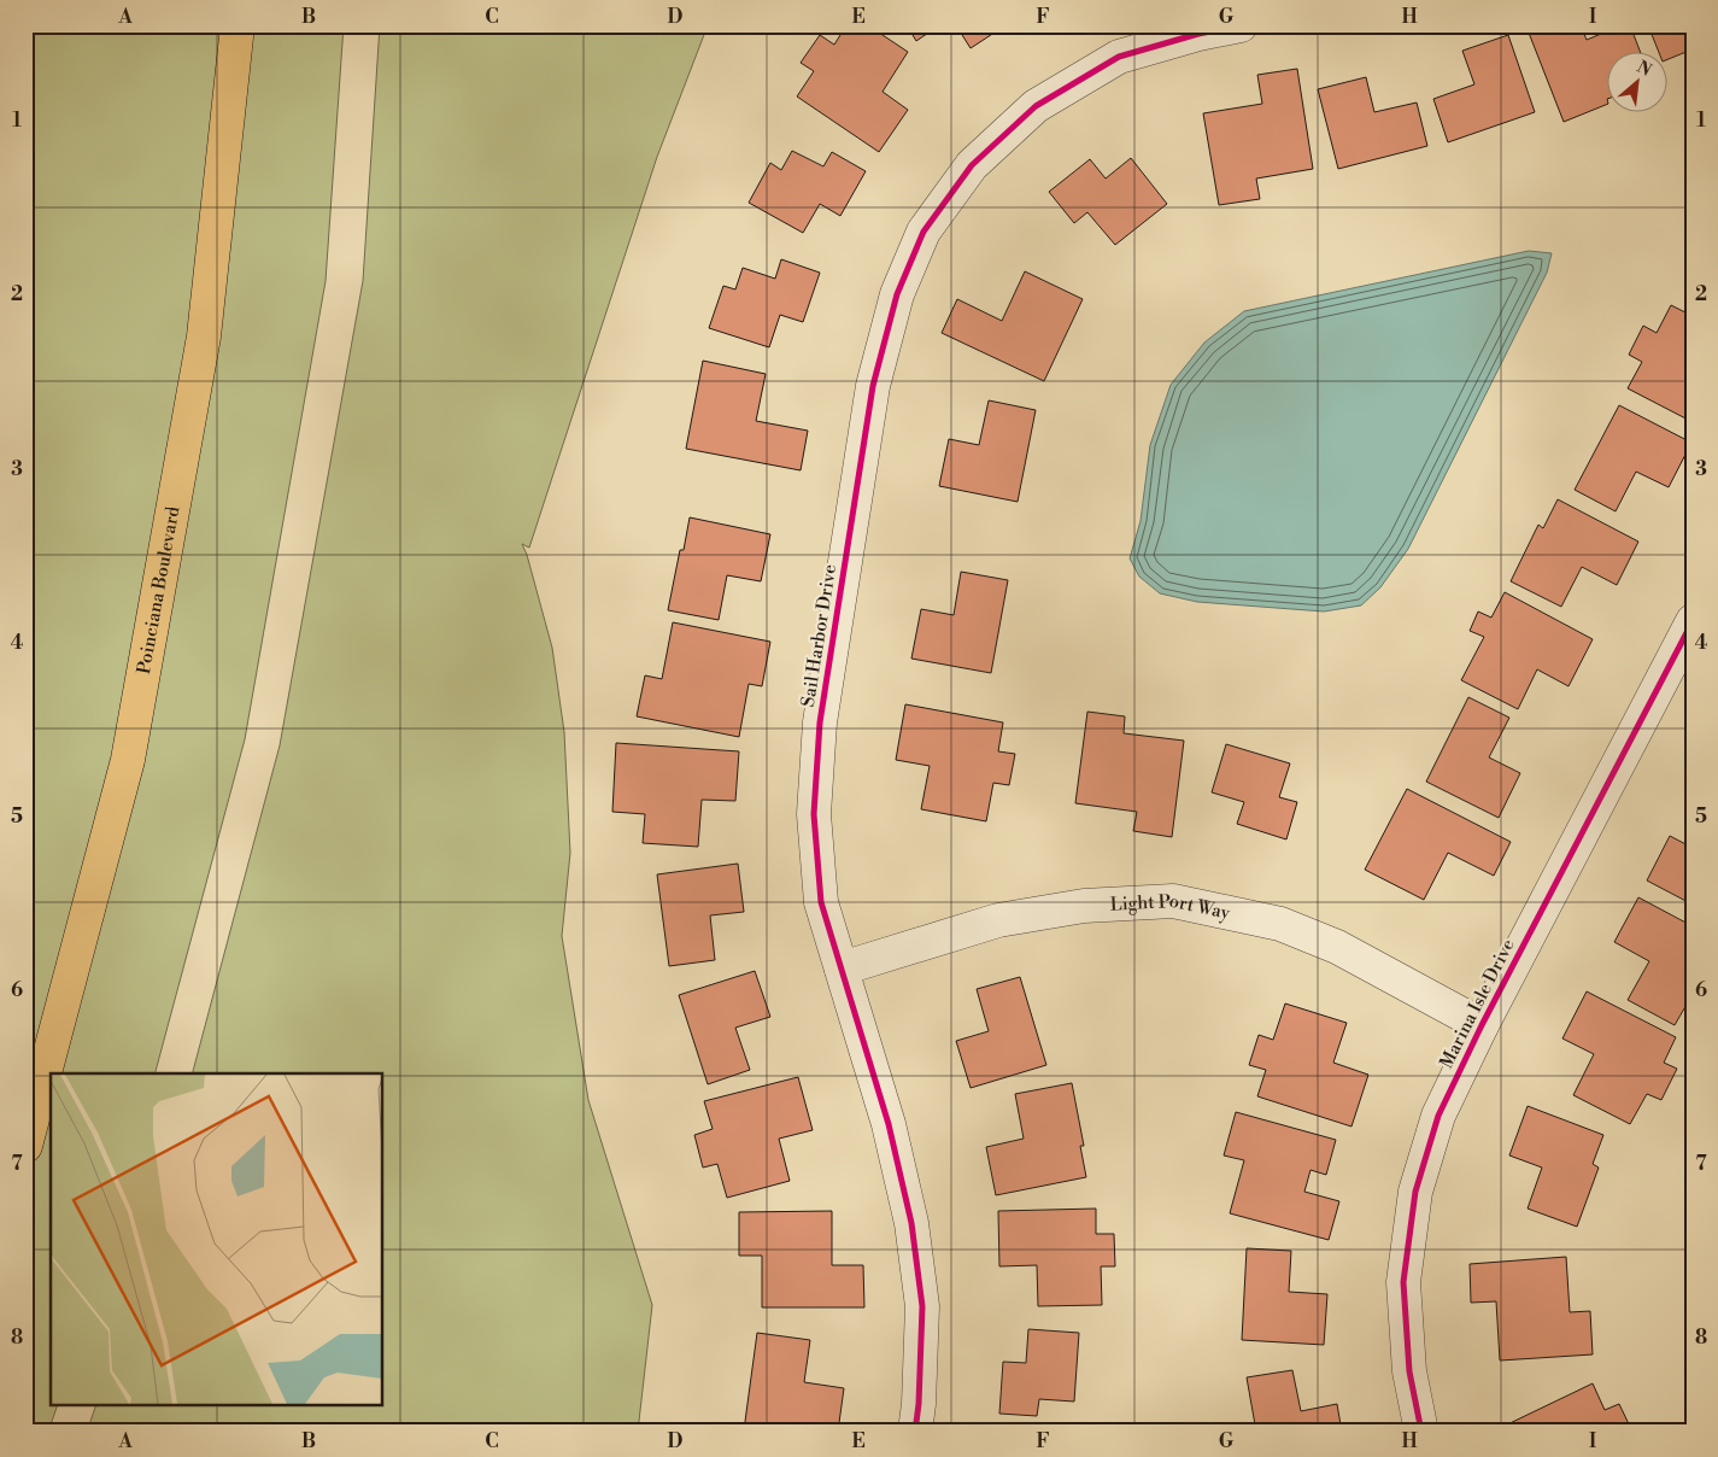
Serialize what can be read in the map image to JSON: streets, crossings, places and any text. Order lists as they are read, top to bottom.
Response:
{
  "streets": {
    "main road": ["Poinciana Boulevard"],
    "street": ["Sail Harbor Drive", "Light Port Way", "Marina Isle Drive"]
  },
  "crossings": [
    ["Sail Harbor Drive", "Light Port Way"],
    ["Light Port Way", "Marina Isle Drive"]
  ],
  "north": "top right",
  "grid": {
    "columns": [
      "A",
      "B",
      "C",
      "D",
      "E",
      "F",
      "G",
      "H",
      "I"
    ],
    "rows": [
      "1",
      "2",
      "3",
      "4",
      "5",
      "6",
      "7",
      "8"
    ]
  }
}
